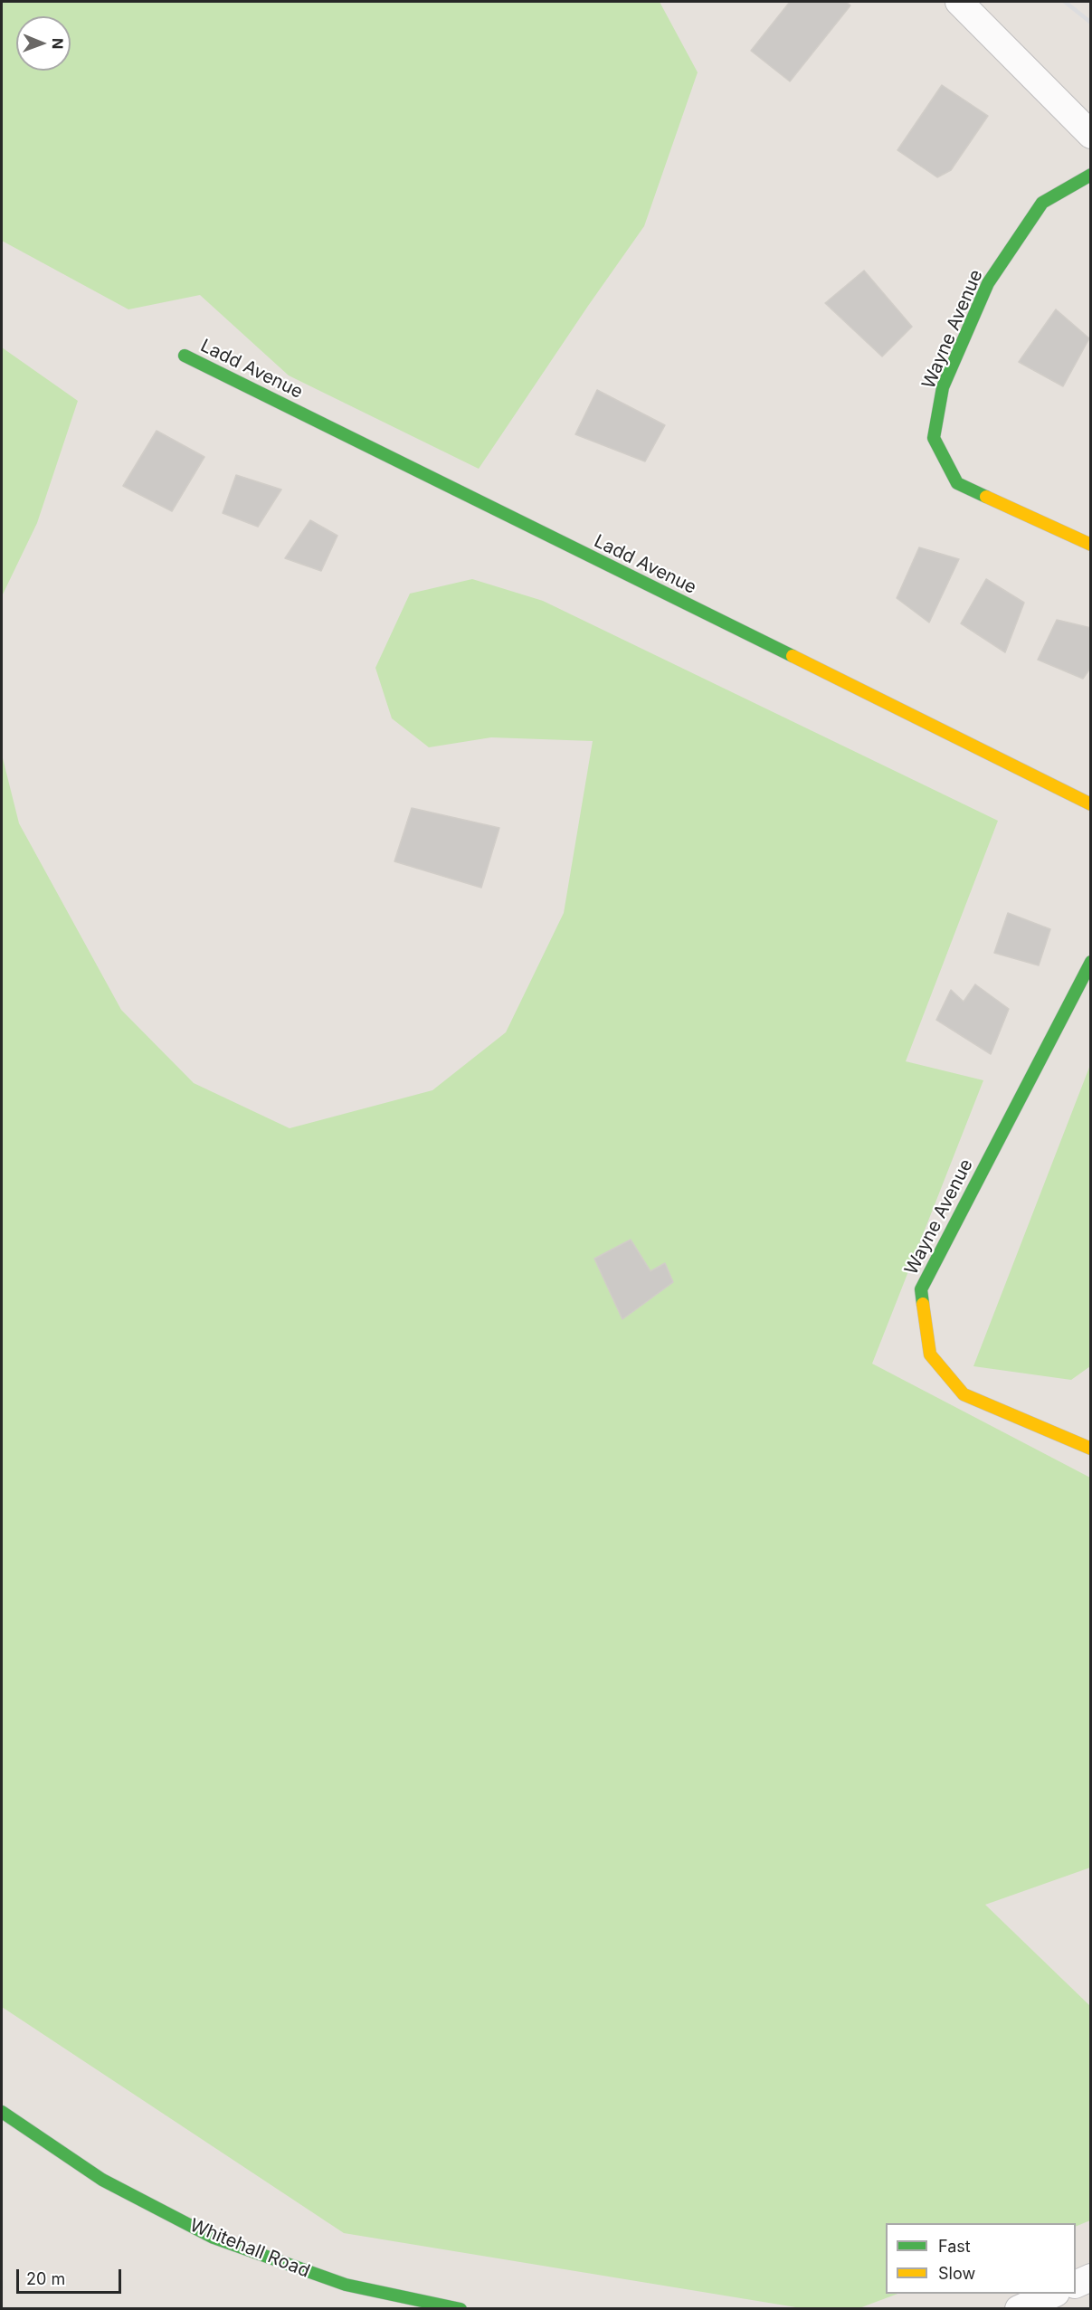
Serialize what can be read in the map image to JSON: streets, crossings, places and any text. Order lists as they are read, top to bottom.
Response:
{
  "streets": {
    "street": ["Wayne Avenue", "Ladd Avenue", "Whitehall Road"]
  },
  "legend": ["Fast", "Slow"],
  "scale_bar": "20 m",
  "north": "right"
}
